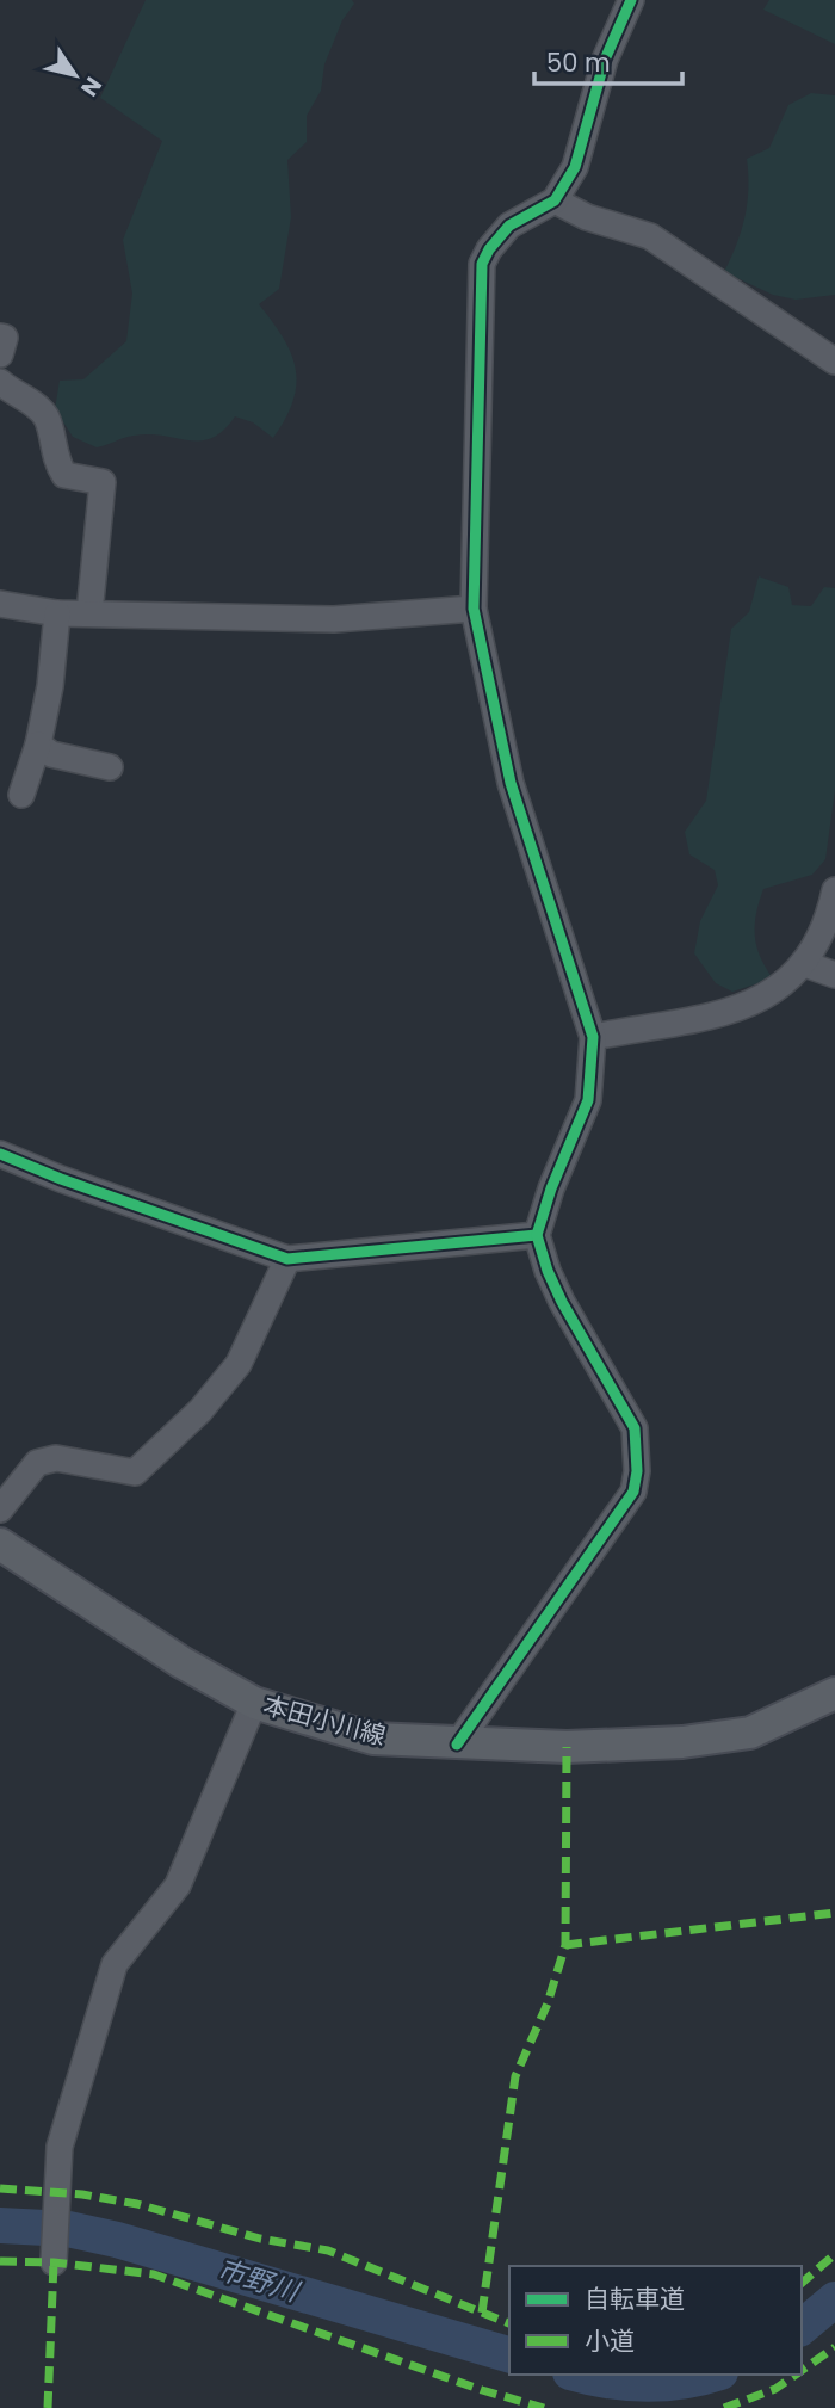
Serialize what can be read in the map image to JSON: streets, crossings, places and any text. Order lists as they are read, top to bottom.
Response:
{
  "streets": {
    "main road": ["本田小川線"]
  },
  "water": ["市野川"],
  "legend": ["自転車道", "小道"],
  "scale_bar": "50 m",
  "north": "bottom right"
}
